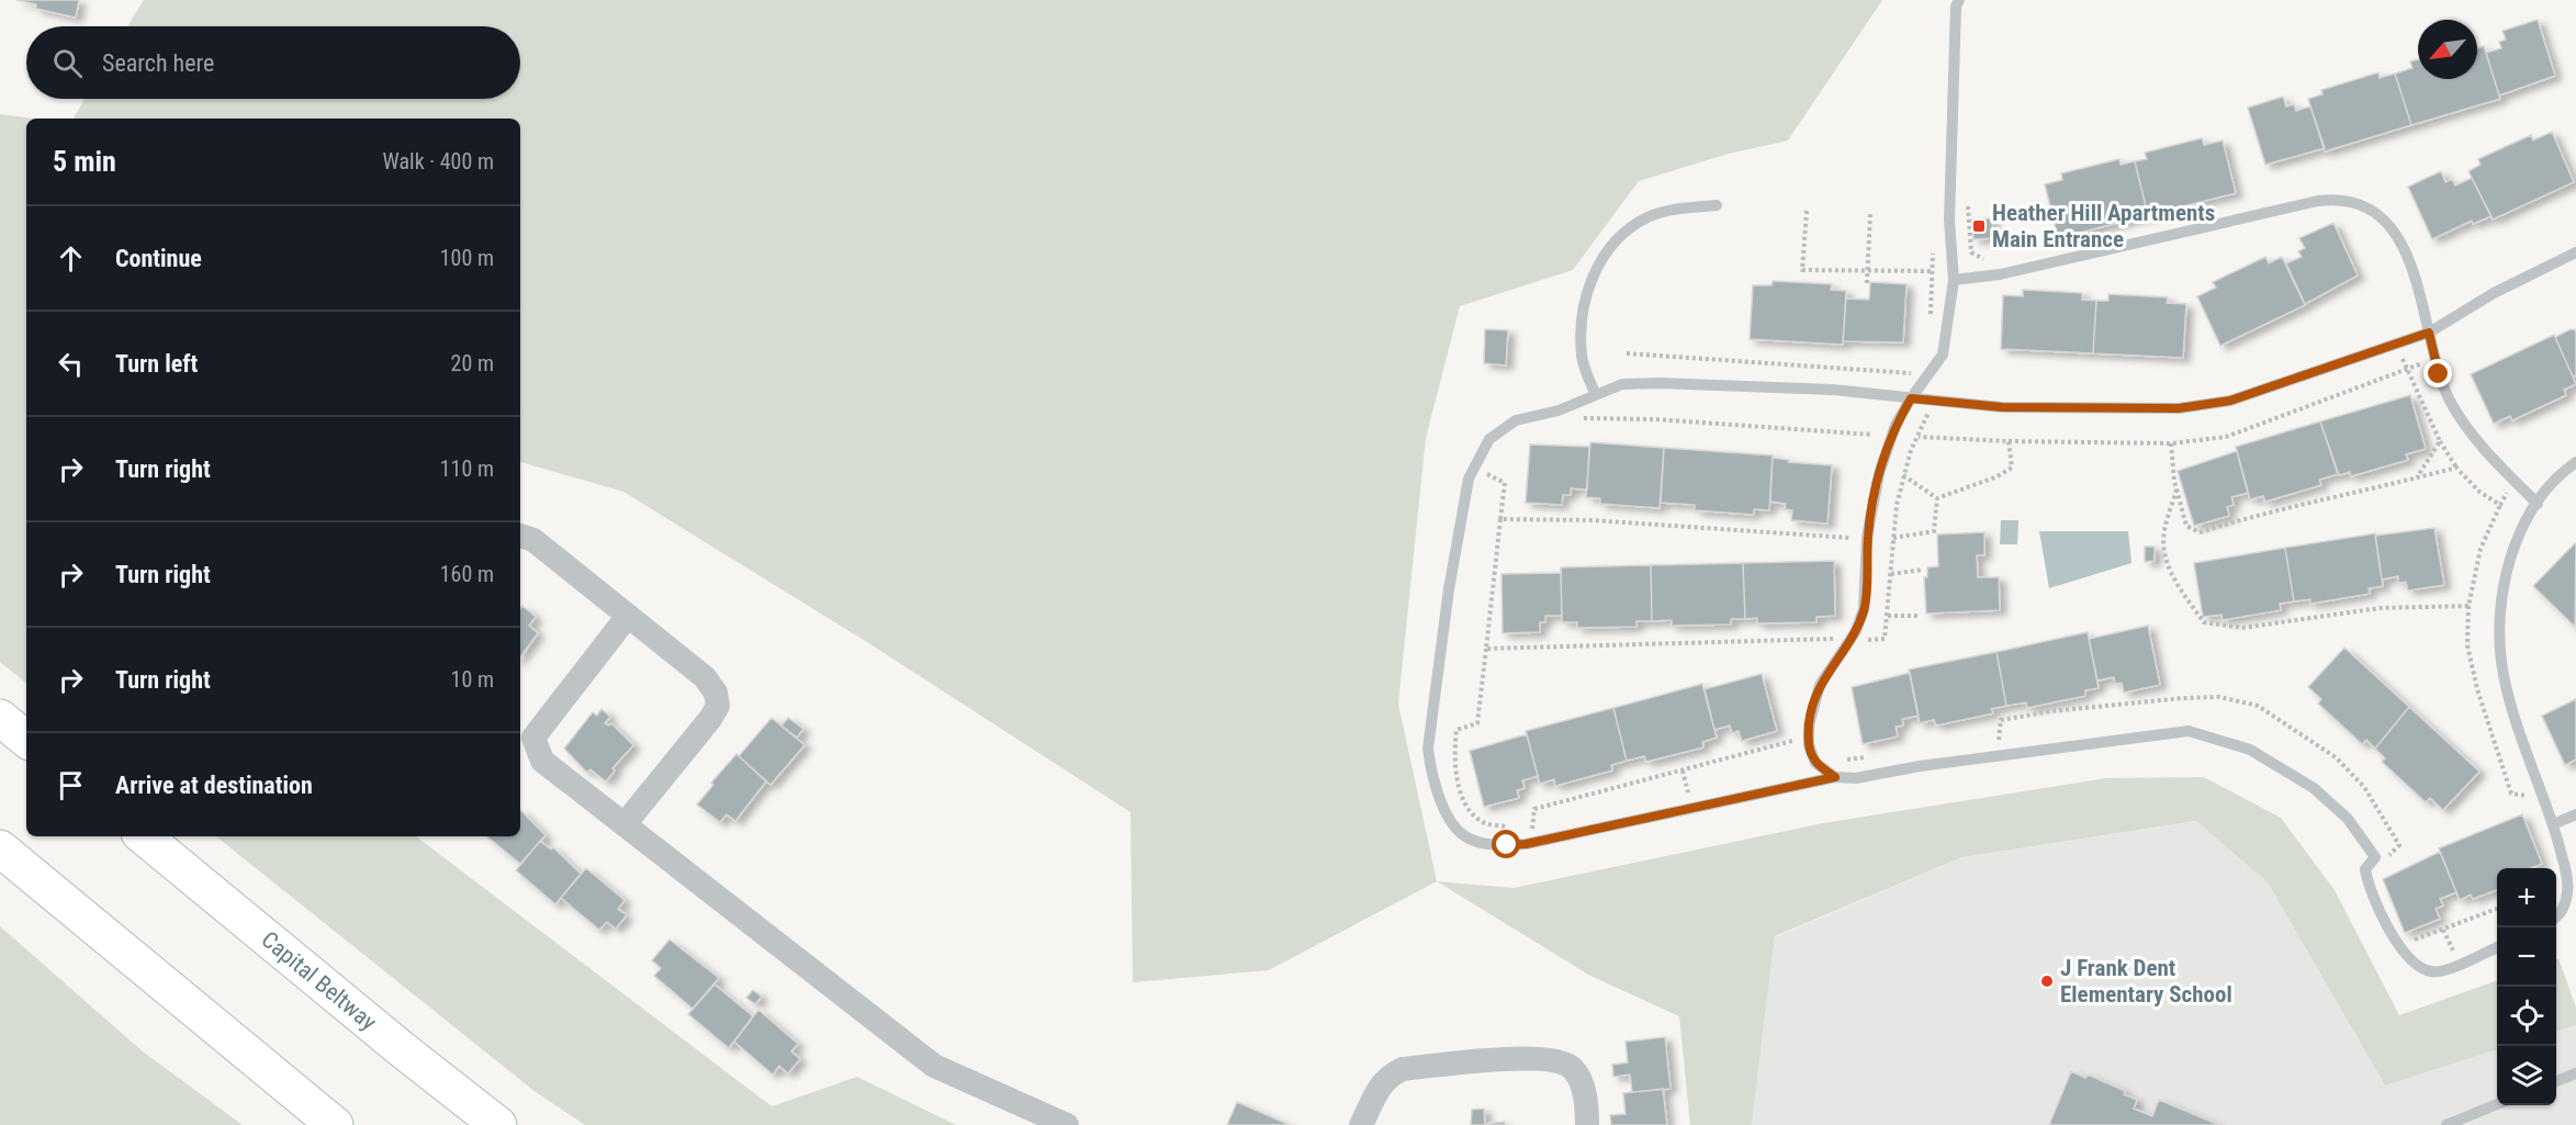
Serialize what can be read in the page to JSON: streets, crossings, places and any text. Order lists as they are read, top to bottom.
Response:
{
  "streets": {
    "highway": ["Capital Beltway"]
  },
  "places": {
    "transit": ["Heather Hill Apartments Main Entrance"],
    "other": ["J Frank Dent Elementary School"]
  },
  "north": "bottom left",
  "page": {
    "search": "Search here",
    "heading": ["5 min", "Walk · 400 m"],
    "list": [
      ["Continue", "100 m"],
      ["Turn left", "20 m"],
      ["Turn right", "110 m"],
      ["Turn right", "160 m"],
      ["Turn right", "10 m"],
      "Arrive at destination"
    ],
    "map_buttons": ["+", "−"]
  }
}
